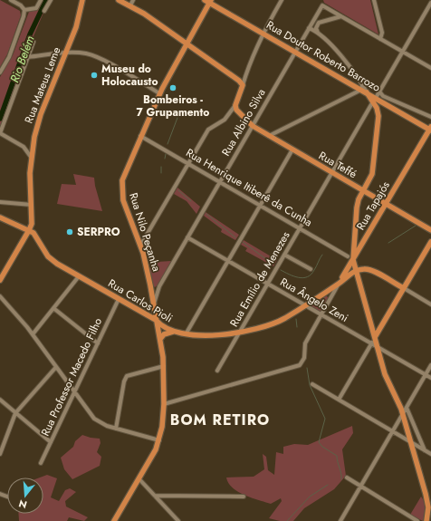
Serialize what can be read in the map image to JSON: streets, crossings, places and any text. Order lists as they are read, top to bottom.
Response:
{
  "streets": {
    "main road": [
      "Rua Doutor Roberto Barrozo",
      "Rua Mateus Leme",
      "Rua Teffé",
      "Rua Tapajós",
      "Rua Nilo Peçanha",
      "Rua Carlos Pioli"
    ],
    "street": [
      "Rua Albino Silva",
      "Rua Henrique Itiberê da Cunha",
      "Rua Emílio de Menezes",
      "Rua Ângelo Zeni",
      "Rua Professor Macedo Filho"
    ]
  },
  "crossings": [
    ["Rua Doutor Roberto Barrozo", "Rua Albino Silva"],
    ["Rua Doutor Roberto Barrozo", "Rua Tapajós"],
    ["Rua Doutor Roberto Barrozo", "Rua Nilo Peçanha"],
    ["Rua Doutor Roberto Barrozo", "Rua Emílio de Menezes"],
    ["Rua Mateus Leme", "Rua Carlos Pioli"],
    ["Rua Albino Silva", "Rua Teffé"],
    ["Rua Albino Silva", "Rua Henrique Itiberê da Cunha"],
    ["Rua Albino Silva", "Rua Nilo Peçanha"],
    ["Rua Albino Silva", "Rua Ângelo Zeni"],
    ["Rua Teffé", "Rua Tapajós"],
    ["Rua Teffé", "Rua Emílio de Menezes"],
    ["Rua Henrique Itiberê da Cunha", "Rua Nilo Peçanha"],
    ["Rua Henrique Itiberê da Cunha", "Rua Emílio de Menezes"],
    ["Rua Tapajós", "Rua Nilo Peçanha"],
    ["Rua Tapajós", "Rua Ângelo Zeni"],
    ["Rua Tapajós", "Rua Carlos Pioli"],
    ["Rua Nilo Peçanha", "Rua Carlos Pioli"],
    ["Rua Emílio de Menezes", "Rua Ângelo Zeni"],
    ["Rua Emílio de Menezes", "Rua Carlos Pioli"],
    ["Rua Ângelo Zeni", "Rua Carlos Pioli"],
    ["Rua Carlos Pioli", "Rua Professor Macedo Filho"]
  ],
  "districts": ["BOM RETIRO"],
  "water": ["Rio Belém"],
  "places": ["Museu do Holocausto", "Bombeiros - 7 Grupamento", "SERPRO"],
  "north": "bottom"
}
